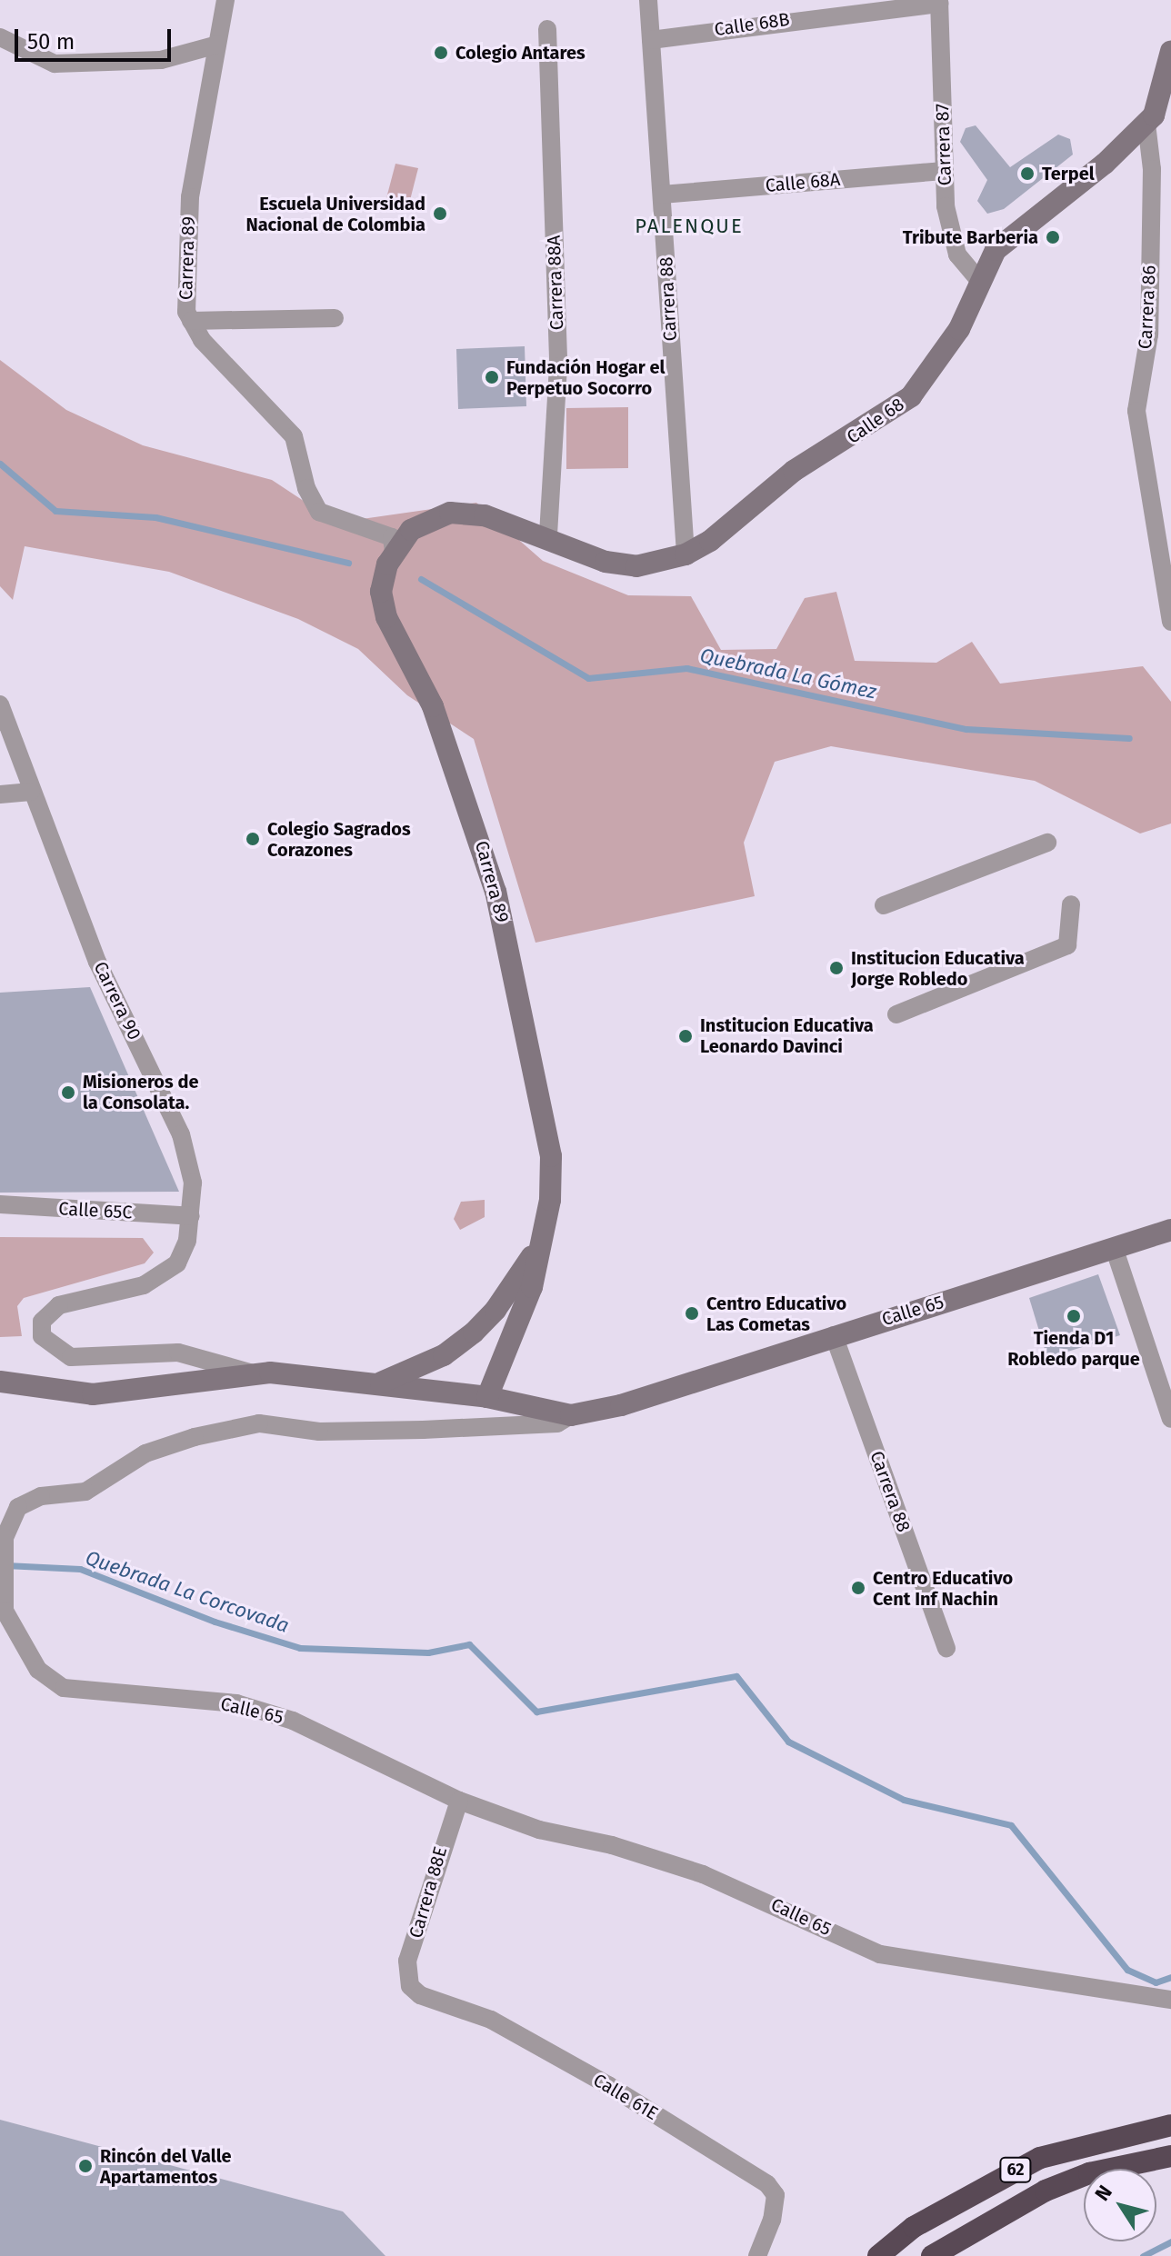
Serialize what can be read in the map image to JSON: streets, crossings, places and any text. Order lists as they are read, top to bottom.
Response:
{
  "streets": {
    "highway": ["62"],
    "street": [
      "Calle 68B",
      "Carrera 87",
      "Calle 68A",
      "Carrera 89",
      "Carrera 88A",
      "Carrera 88",
      "Carrera 86",
      "Calle 68",
      "Carrera 90",
      "Calle 65C",
      "Calle 65",
      "Carrera 88E",
      "Calle 61E"
    ]
  },
  "crossings": [
    ["Calle 68B", "Carrera 87"],
    ["Calle 68B", "Carrera 88"],
    ["Carrera 87", "Calle 68A"],
    ["Carrera 87", "Calle 68"],
    ["Calle 68A", "Carrera 88"],
    ["Carrera 89", "Calle 68"],
    ["Carrera 89", "Calle 65"],
    ["Carrera 88A", "Calle 68"],
    ["Carrera 88", "Calle 68"],
    ["Carrera 88", "Calle 65"],
    ["Carrera 86", "Calle 68"],
    ["Carrera 90", "Calle 65C"],
    ["Carrera 90", "Calle 65"],
    ["Calle 65", "Carrera 88E"],
    ["Carrera 88E", "Calle 61E"]
  ],
  "districts": ["PALENQUE"],
  "water": ["Quebrada La Gómez", "Quebrada La Corcovada"],
  "places": [
    "Colegio Antares",
    "Terpel",
    "Escuela Universidad Nacional de Colombia",
    "Tribute Barberia",
    "Fundación Hogar el Perpetuo Socorro",
    "Colegio Sagrados Corazones",
    "Institucion Educativa Jorge Robledo",
    "Institucion Educativa Leonardo Davinci",
    "Misioneros de la Consolata.",
    "Centro Educativo Las Cometas",
    "Tienda D1 Robledo parque",
    "Centro Educativo Cent Inf Nachin",
    "Rincón del Valle Apartamentos"
  ],
  "scale_bar": "50 m",
  "north": "top left"
}
